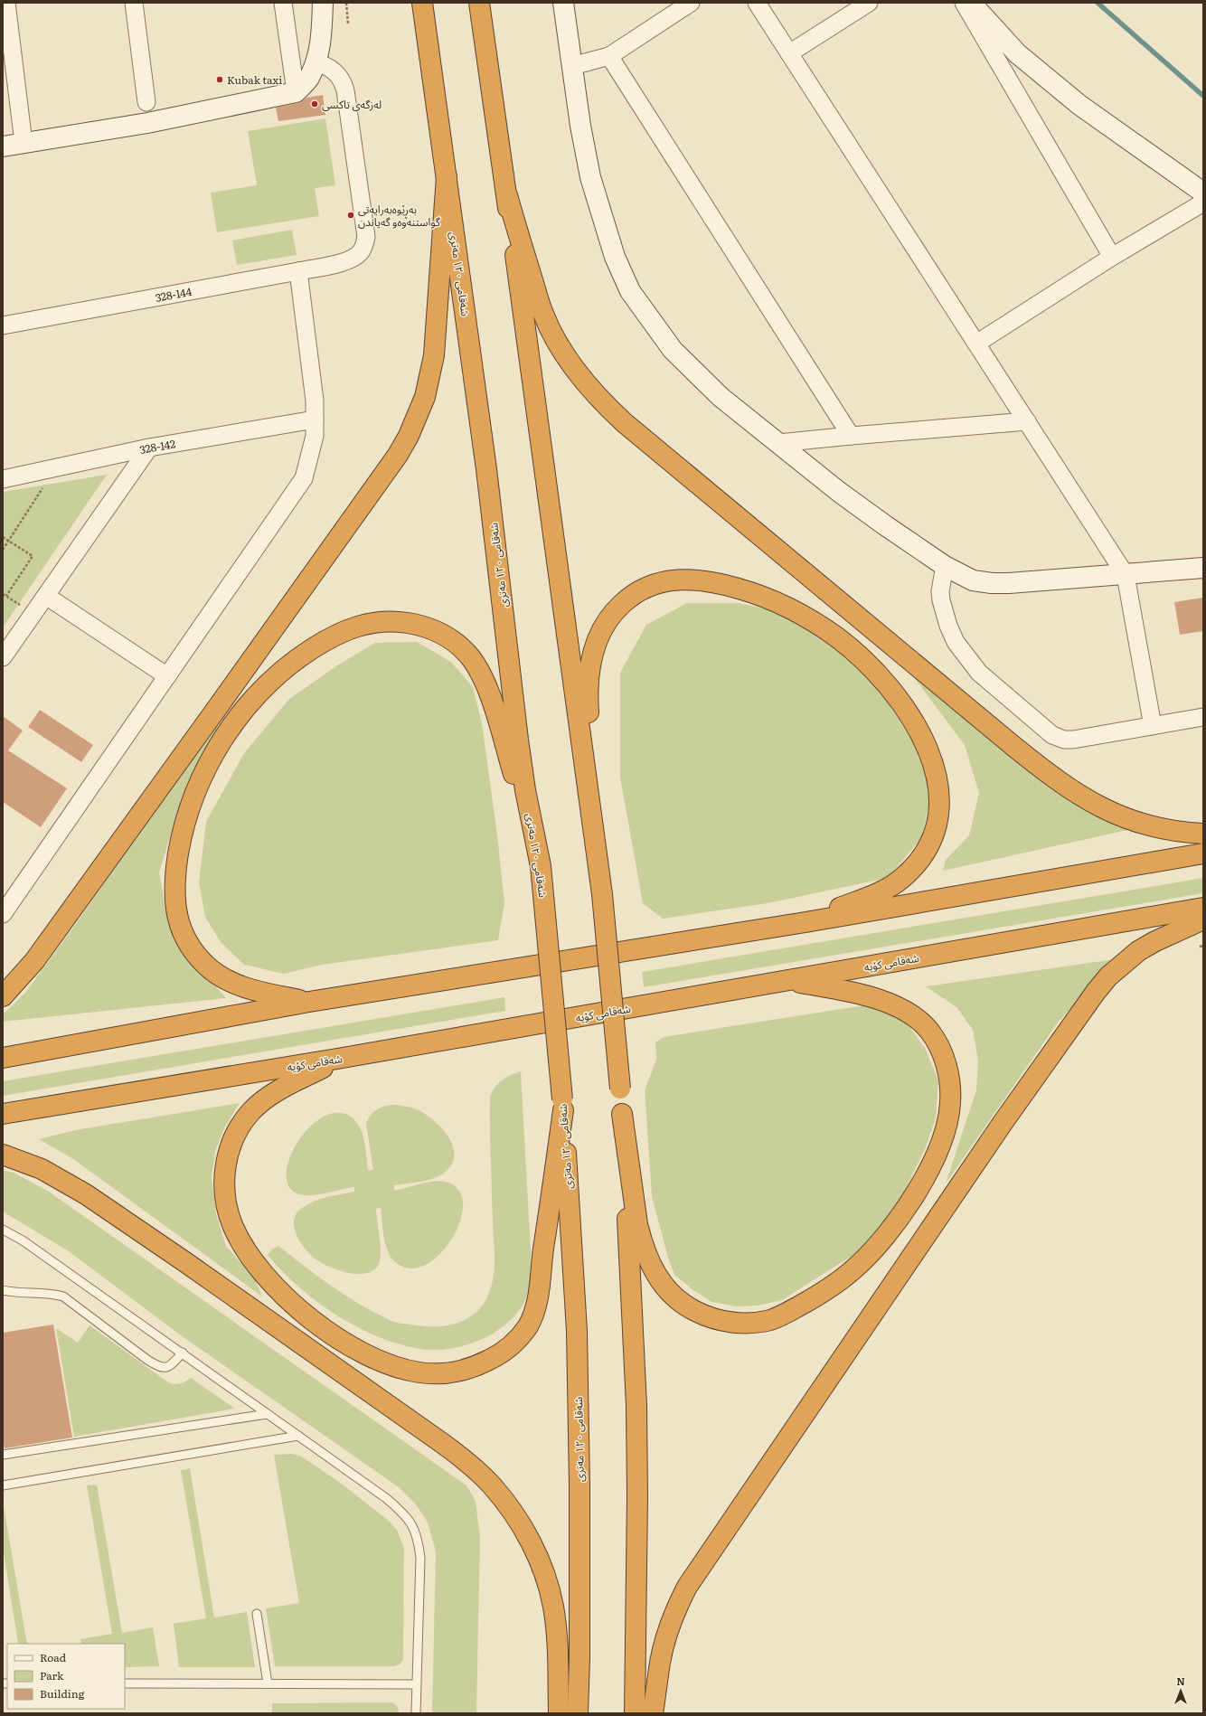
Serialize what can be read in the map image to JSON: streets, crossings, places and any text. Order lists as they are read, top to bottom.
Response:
{
  "streets": {
    "highway": ["شەقامی ١٢٠ مەتری", "شەقامی کۆیە"],
    "street": ["328-144", "328-142"]
  },
  "places": ["Kubak taxi", "لەزگەی تاکسی", "بەڕێوەبەرایەتی گواستنەوەو گەیاندن"],
  "legend": ["Road", "Park", "Building"],
  "north": "top"
}
